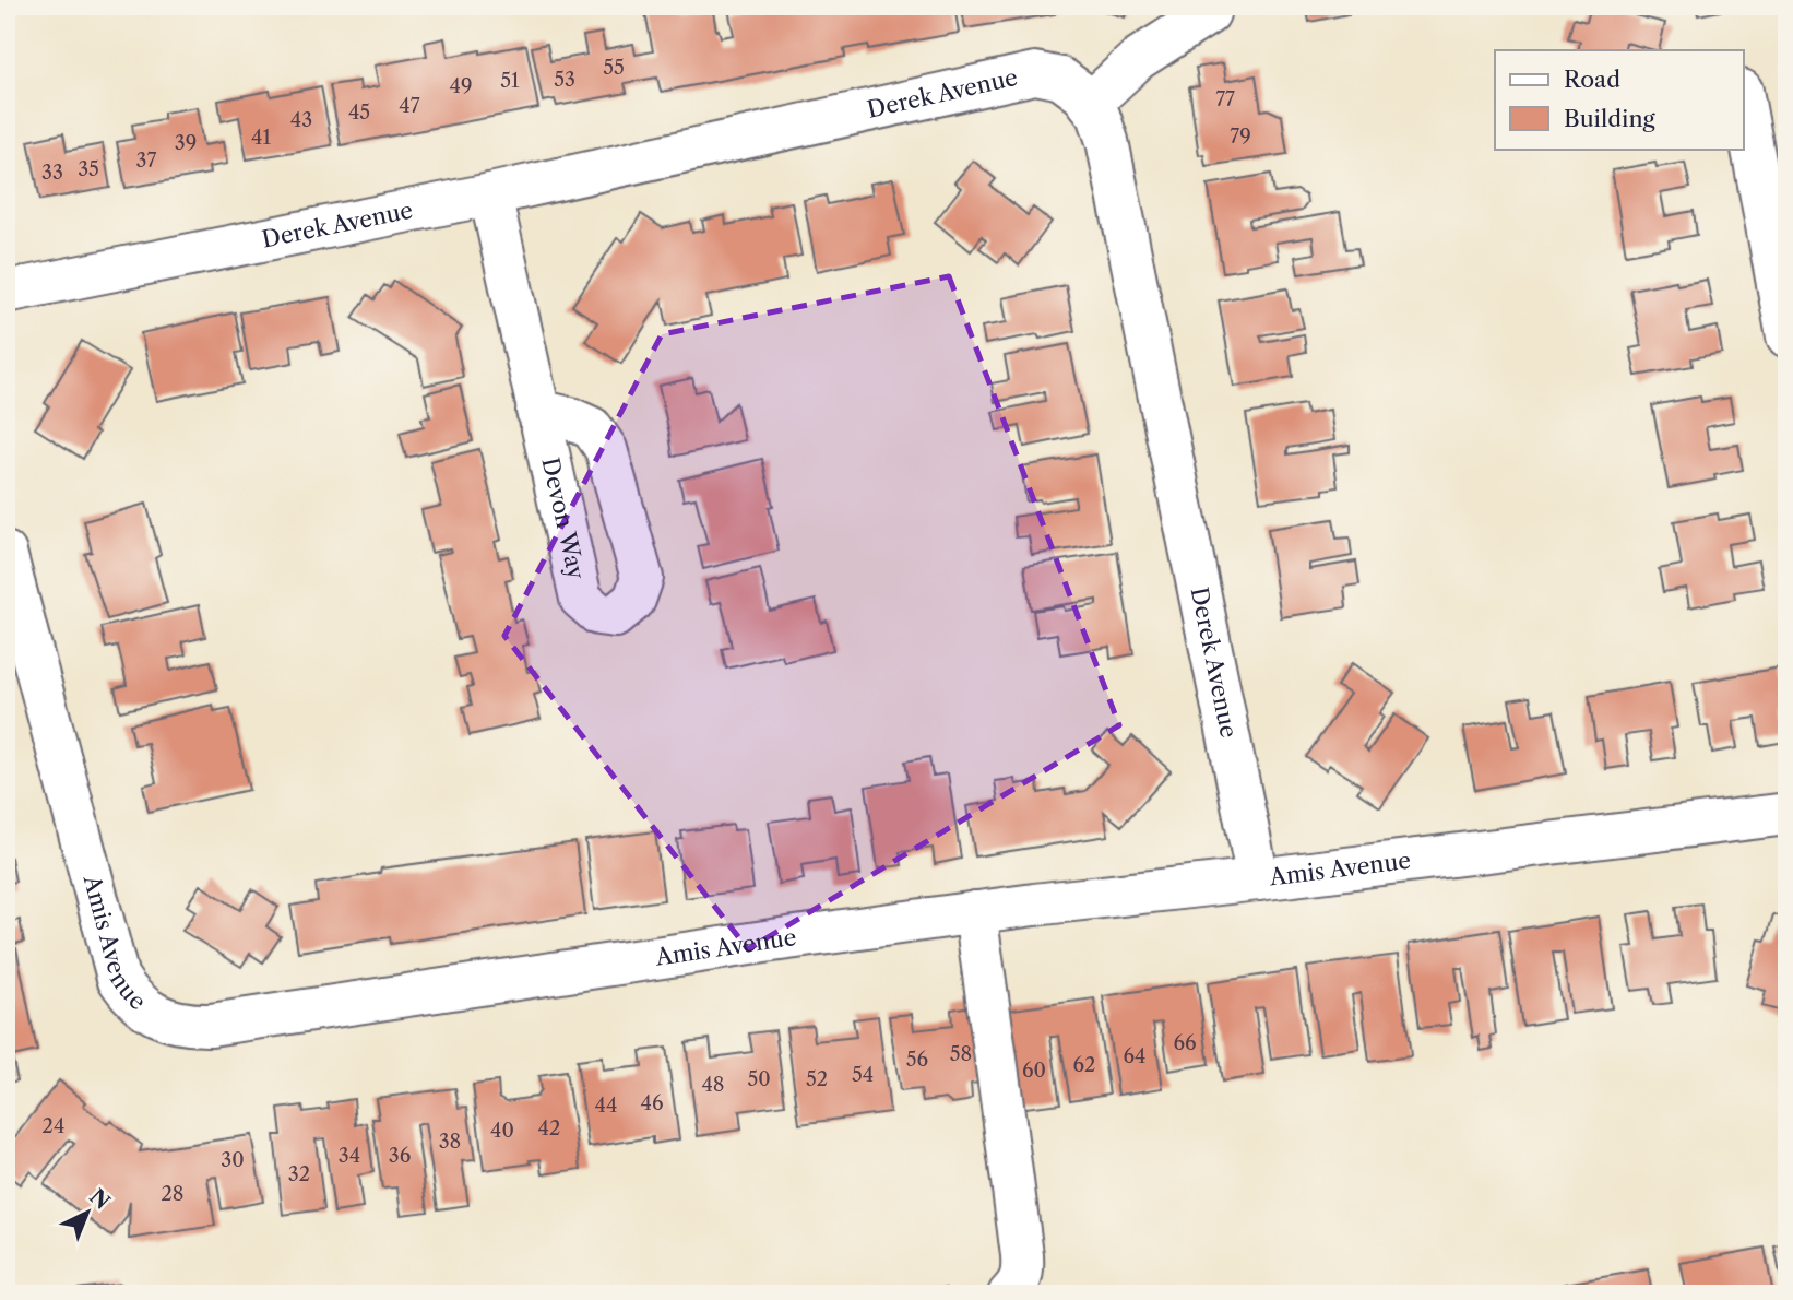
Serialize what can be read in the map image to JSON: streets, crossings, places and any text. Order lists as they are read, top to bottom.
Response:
{
  "streets": {
    "street": ["Derek Avenue", "Amis Avenue"]
  },
  "crossings": [
    ["Derek Avenue", "Amis Avenue"]
  ],
  "house_numbers": [
    "55",
    "53",
    "51",
    "49",
    "77",
    "47",
    "45",
    "43",
    "79",
    "41",
    "39",
    "37",
    "35",
    "33",
    "66",
    "58",
    "64",
    "56",
    "62",
    "60",
    "54",
    "50",
    "52",
    "48",
    "46",
    "44",
    "24",
    "42",
    "40",
    "38",
    "34",
    "36",
    "30",
    "32",
    "28"
  ],
  "legend": ["Road", "Building"],
  "north": "top right"
}
